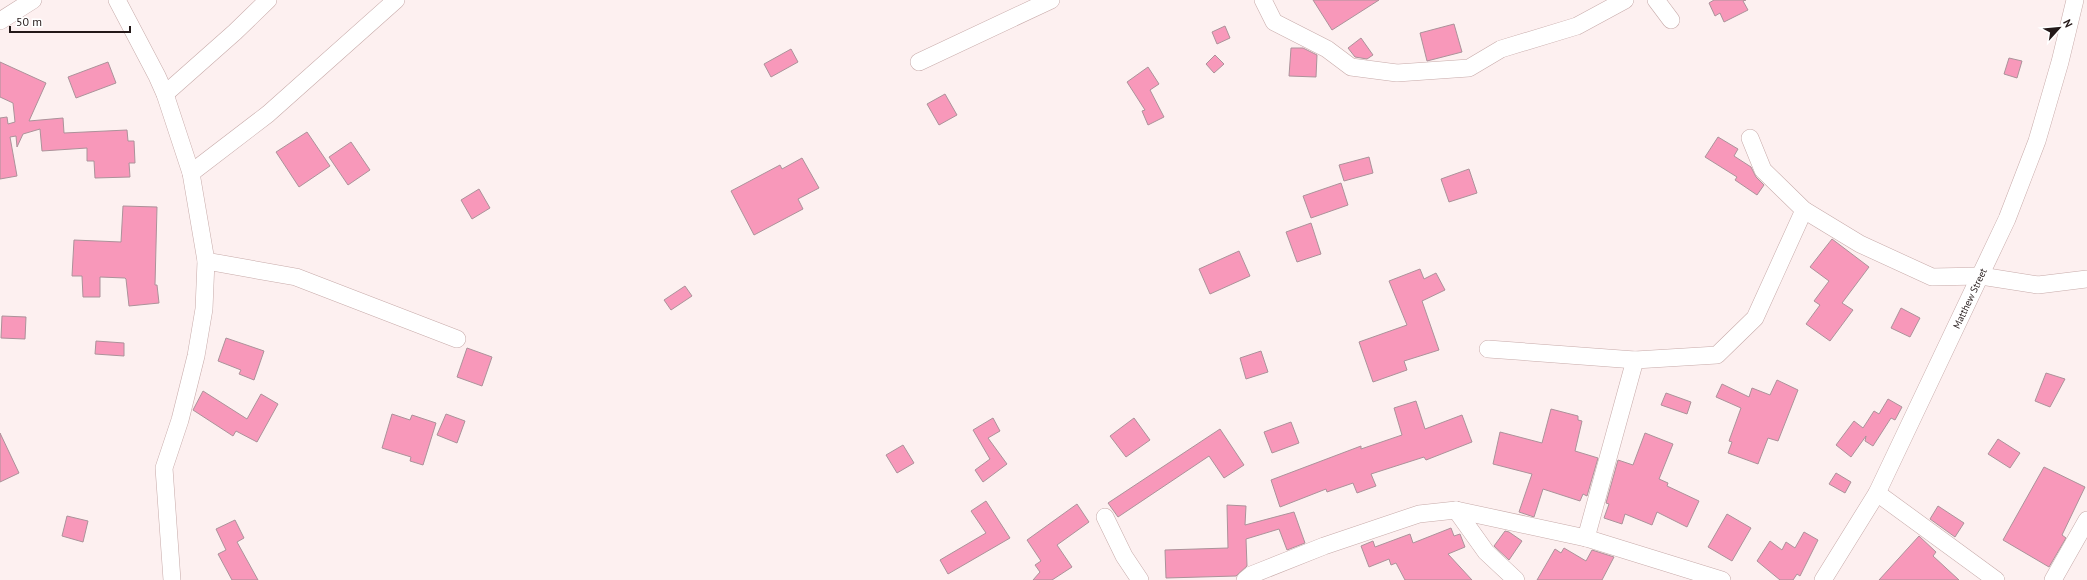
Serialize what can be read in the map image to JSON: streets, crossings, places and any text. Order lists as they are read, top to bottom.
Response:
{
  "streets": {
    "street": ["Matthew Street"]
  },
  "scale_bar": "50 m",
  "north": "top right"
}
